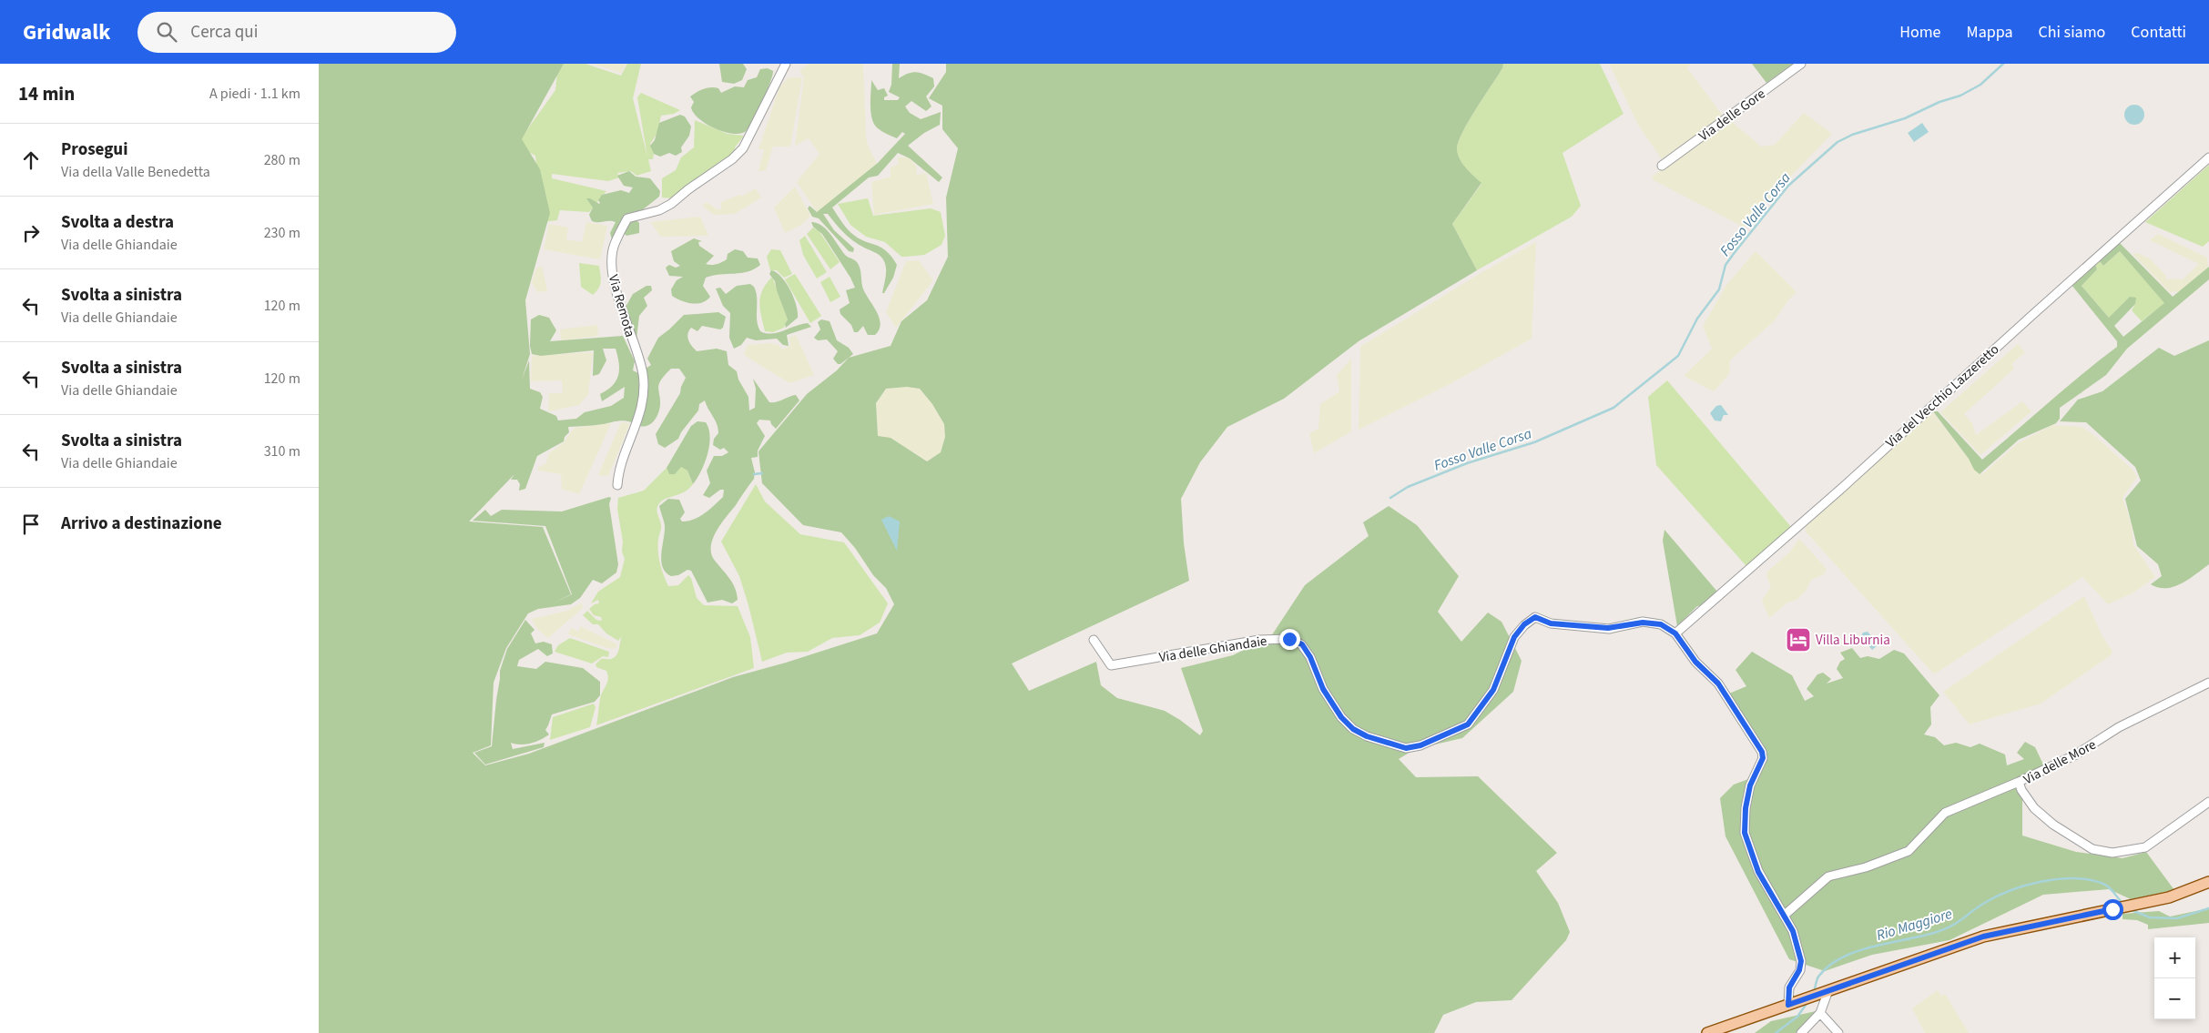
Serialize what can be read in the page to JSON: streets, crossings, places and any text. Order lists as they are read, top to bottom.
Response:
{
  "streets": {
    "street": [
      "Via delle Gore",
      "Via Remota",
      "Via del Vecchio Lazzeretto",
      "Via delle Ghiandaie",
      "Via delle More"
    ]
  },
  "crossings": [
    ["Via del Vecchio Lazzeretto", "Via delle Ghiandaie"]
  ],
  "water": ["Fosso Valle Corsa", "Rio Maggiore"],
  "places": {
    "hotel": ["Villa Liburnia"]
  },
  "page": {
    "header": "Gridwalk",
    "search": "Cerca qui",
    "nav": [
      "Home",
      "Mappa",
      "Chi siamo",
      "Contatti"
    ],
    "heading": ["14 min", "A piedi · 1.1 km"],
    "list": [
      ["Prosegui", "Via della Valle Benedetta", "280 m"],
      ["Svolta a destra", "Via delle Ghiandaie", "230 m"],
      ["Svolta a sinistra", "Via delle Ghiandaie", "120 m"],
      ["Svolta a sinistra", "Via delle Ghiandaie", "120 m"],
      ["Svolta a sinistra", "Via delle Ghiandaie", "310 m"],
      "Arrivo a destinazione"
    ],
    "map_buttons": ["+", "−"]
  }
}
